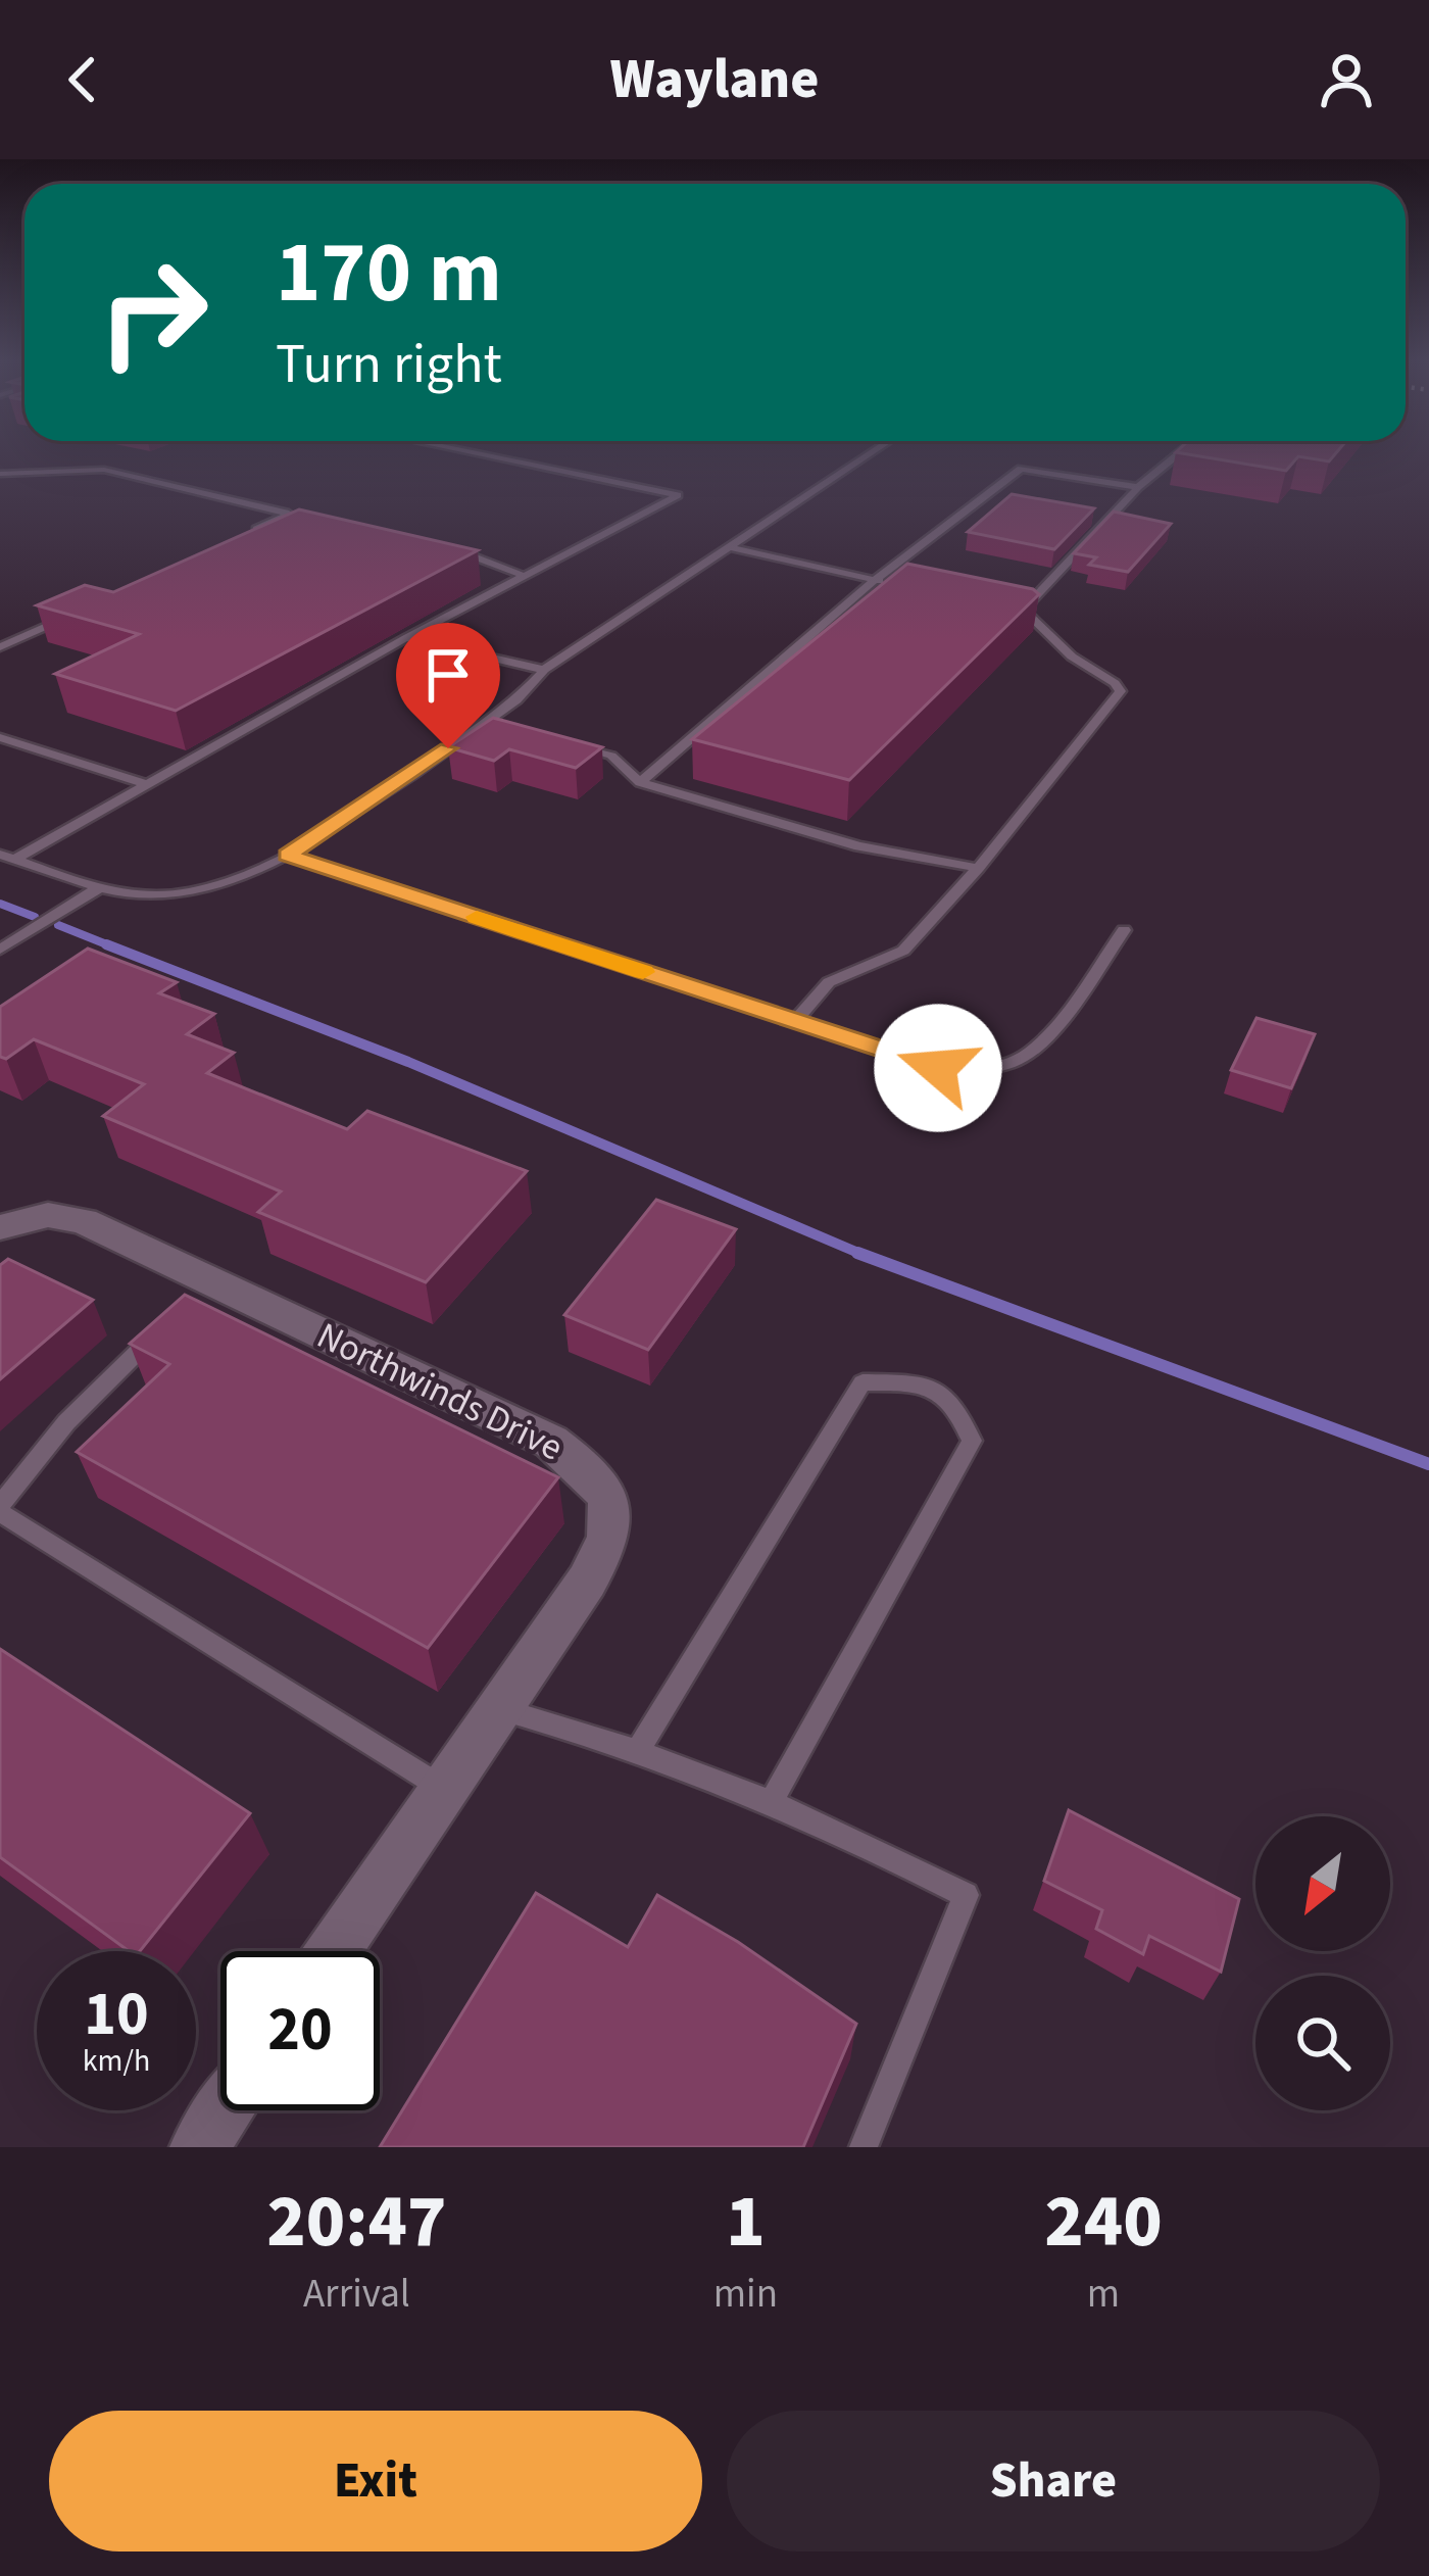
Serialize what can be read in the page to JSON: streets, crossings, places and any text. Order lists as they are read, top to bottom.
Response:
{
  "streets": {
    "street": ["Northwinds Drive"]
  },
  "north": "bottom left",
  "page": {
    "header": "Waylane",
    "turn": ["170 m", "Turn right"],
    "speed": "10 km/h",
    "limit": "20",
    "eta": [
      "20:47",
      "Arrival",
      "1",
      "min",
      "240",
      "m"
    ],
    "buttons": ["Exit", "Share"]
  }
}
